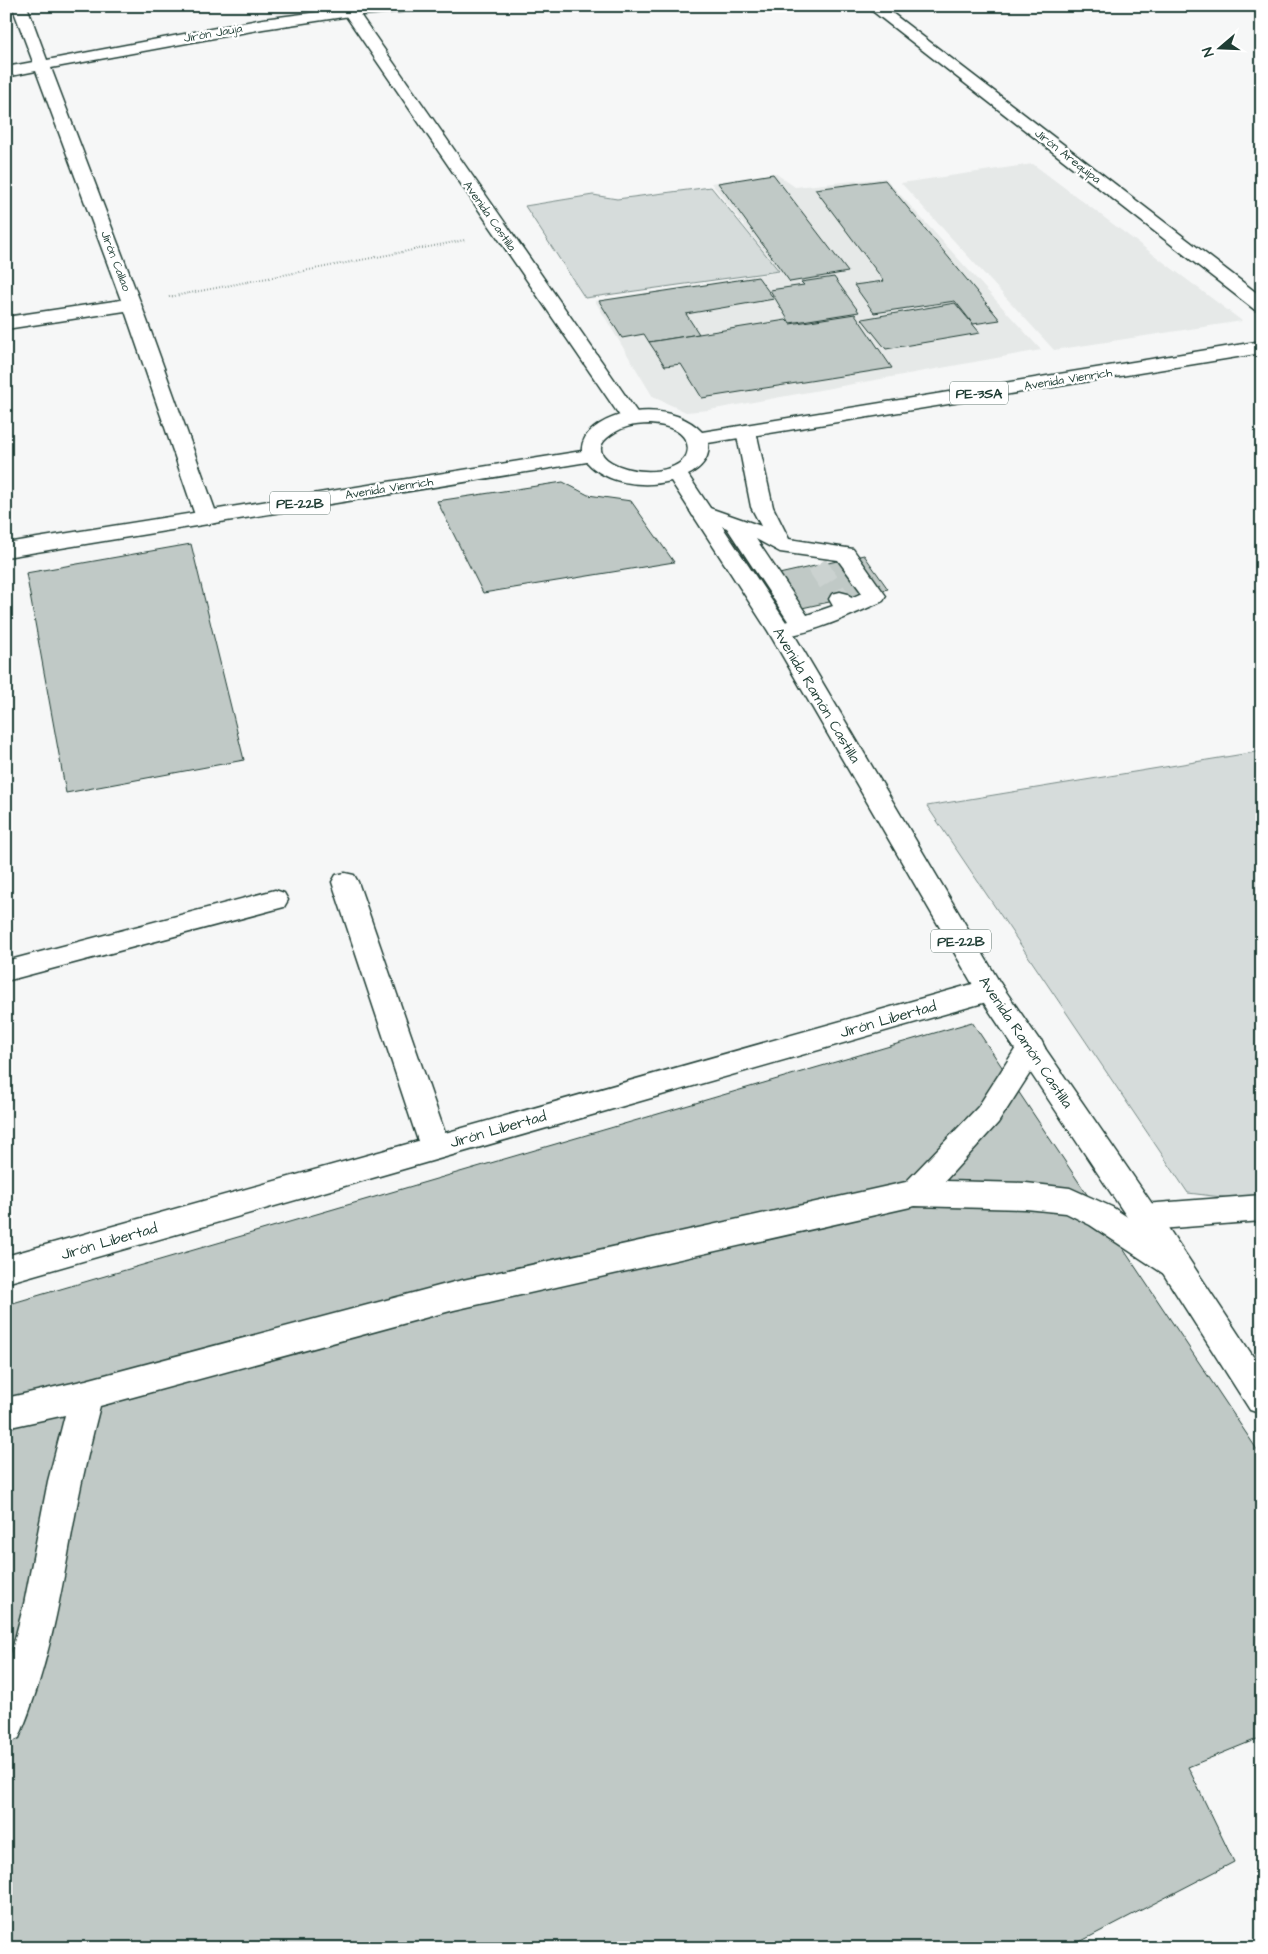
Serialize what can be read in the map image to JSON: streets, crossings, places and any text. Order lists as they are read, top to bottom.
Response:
{
  "streets": {
    "main road": [
      "Jirón Jauja",
      "Jirón Arequipa",
      "Avenida Castilla",
      "Jirón Callao",
      "Avenida Vienrich",
      "PE-3SA",
      "PE-22B",
      "Avenida Ramón Castilla",
      "Jirón Libertad"
    ]
  },
  "crossings": [
    ["Jirón Jauja", "Avenida Castilla"],
    ["Jirón Jauja", "Jirón Callao"],
    ["Avenida Castilla", "Avenida Vienrich"],
    ["Avenida Castilla", "Avenida Ramón Castilla"],
    ["Jirón Callao", "Avenida Vienrich"],
    ["Avenida Vienrich", "Avenida Ramón Castilla"],
    ["Avenida Ramón Castilla", "Jirón Libertad"]
  ],
  "north": "left"
}
